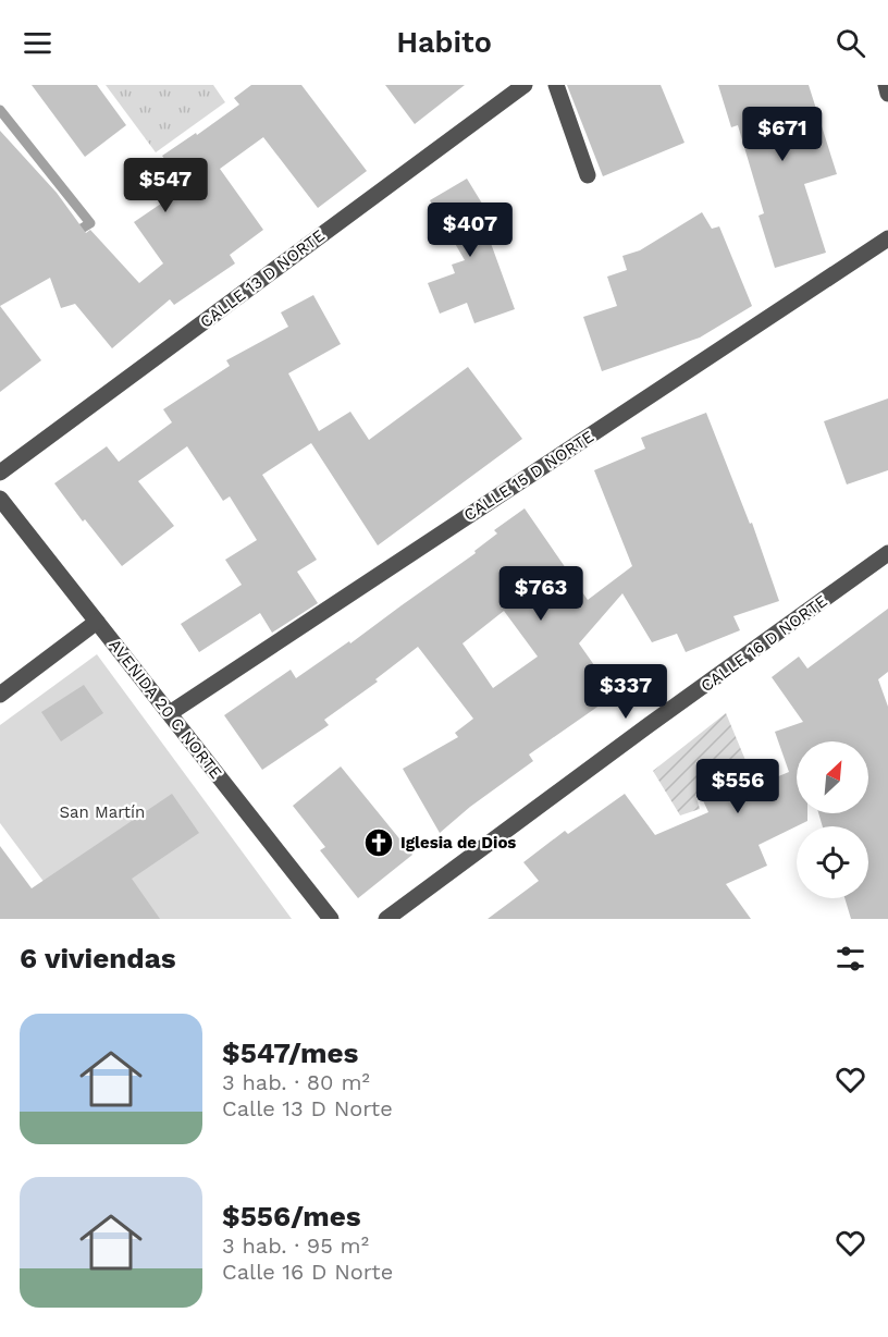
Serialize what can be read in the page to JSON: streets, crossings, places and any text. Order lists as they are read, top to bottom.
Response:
{
  "streets": {
    "street": [
      "CALLE 13 D NORTE",
      "CALLE 15 D NORTE",
      "CALLE 16 D NORTE",
      "AVENIDA 20 C NORTE"
    ]
  },
  "crossings": [
    ["CALLE 15 D NORTE", "AVENIDA 20 C NORTE"]
  ],
  "parks": ["San Martín"],
  "places": {
    "church": ["Iglesia de Dios"]
  },
  "north": "top right",
  "page": {
    "header": "Habito",
    "price": [
      "$671",
      "$547",
      "$407",
      "$763",
      "$337",
      "$556"
    ],
    "heading": "6 viviendas",
    "list": [
      {
        "name": "$547/mes",
        "note": "3 hab. · 80 m² · Calle 13 D Norte"
      },
      {
        "name": "$556/mes",
        "note": "3 hab. · 95 m² · Calle 16 D Norte"
      }
    ]
  }
}
